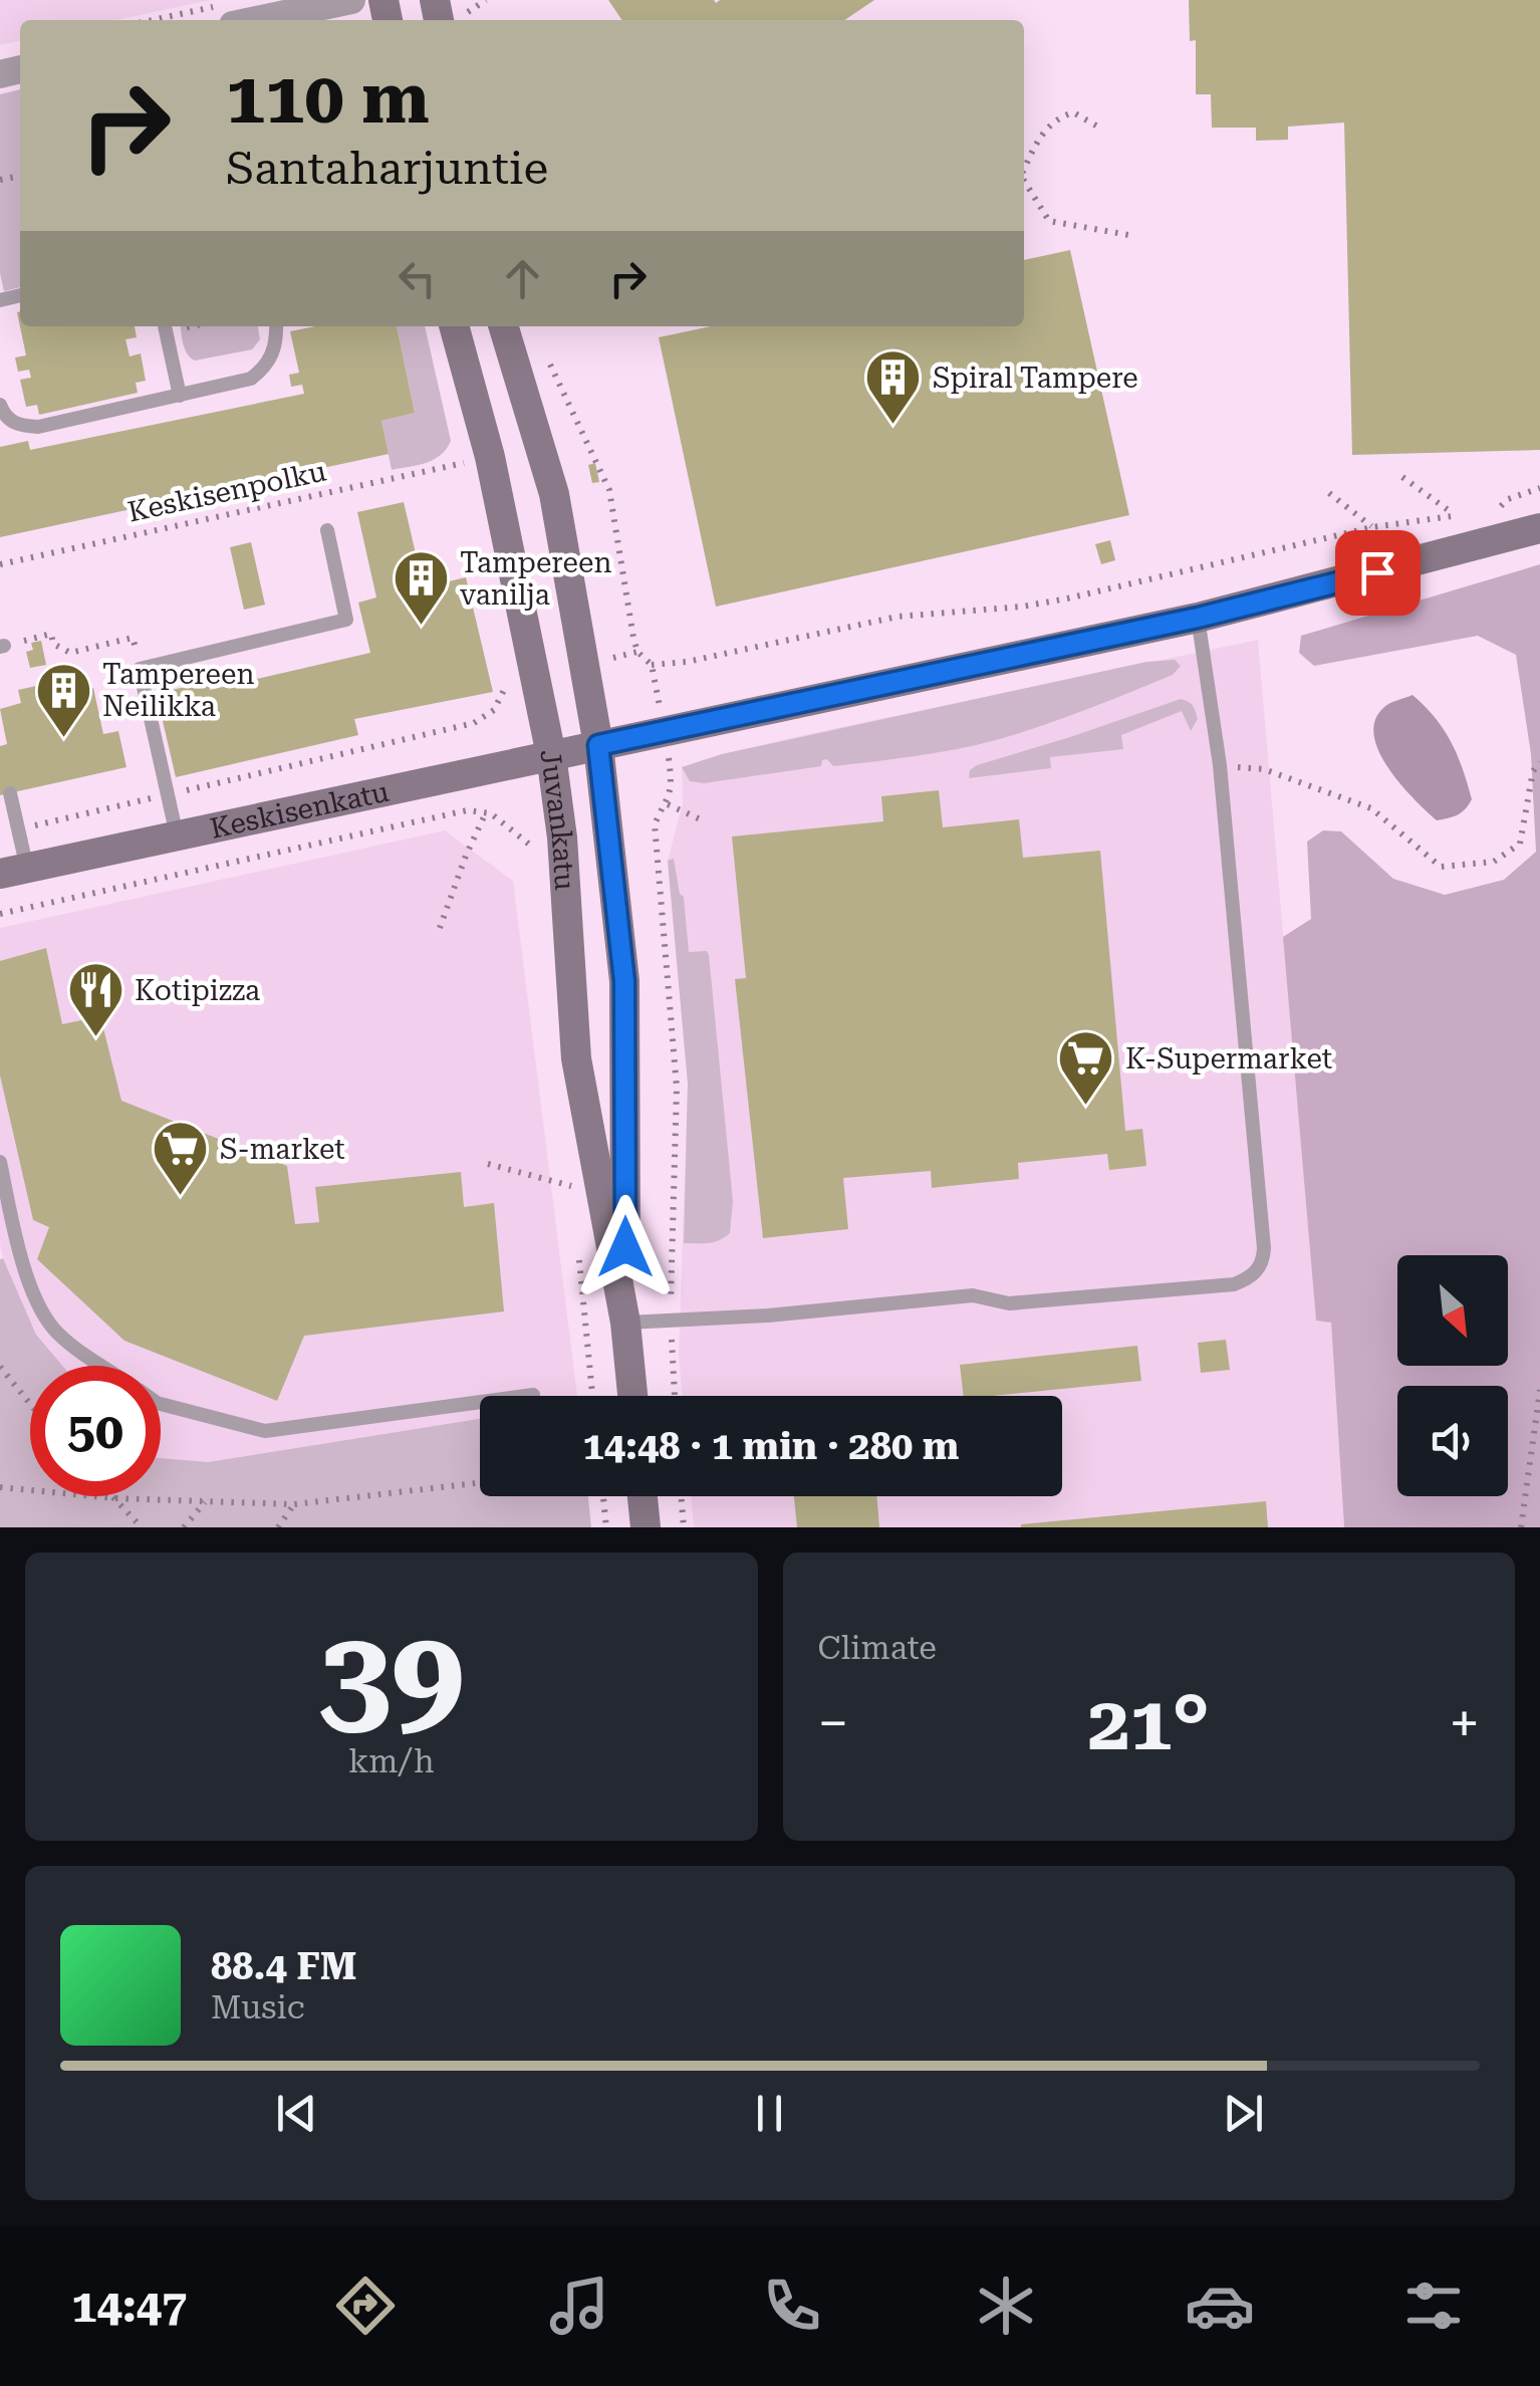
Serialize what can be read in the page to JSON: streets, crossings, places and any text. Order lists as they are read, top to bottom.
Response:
{
  "streets": {
    "main road": ["Keskisenkatu", "Juvankatu"],
    "path": ["Keskisenpolku"]
  },
  "crossings": [
    ["Keskisenkatu", "Juvankatu"]
  ],
  "places": {
    "building": ["Spiral Tampere", "Tampereen vanilja", "Tampereen Neilikka"],
    "restaurant": ["Kotipizza"],
    "supermarket": ["K-Supermarket", "S-market"]
  },
  "north": "bottom right",
  "page": {
    "turn": ["110 m", "Santaharjuntie"],
    "limit": "50",
    "trip": "14:48 · 1 min · 280 m",
    "tile": [
      ["39", "km/h"],
      "Climate"
    ],
    "heat": ["−", "21°", "+"],
    "song": ["88.4 FM", "Music"],
    "tabs": "14:47"
  }
}
